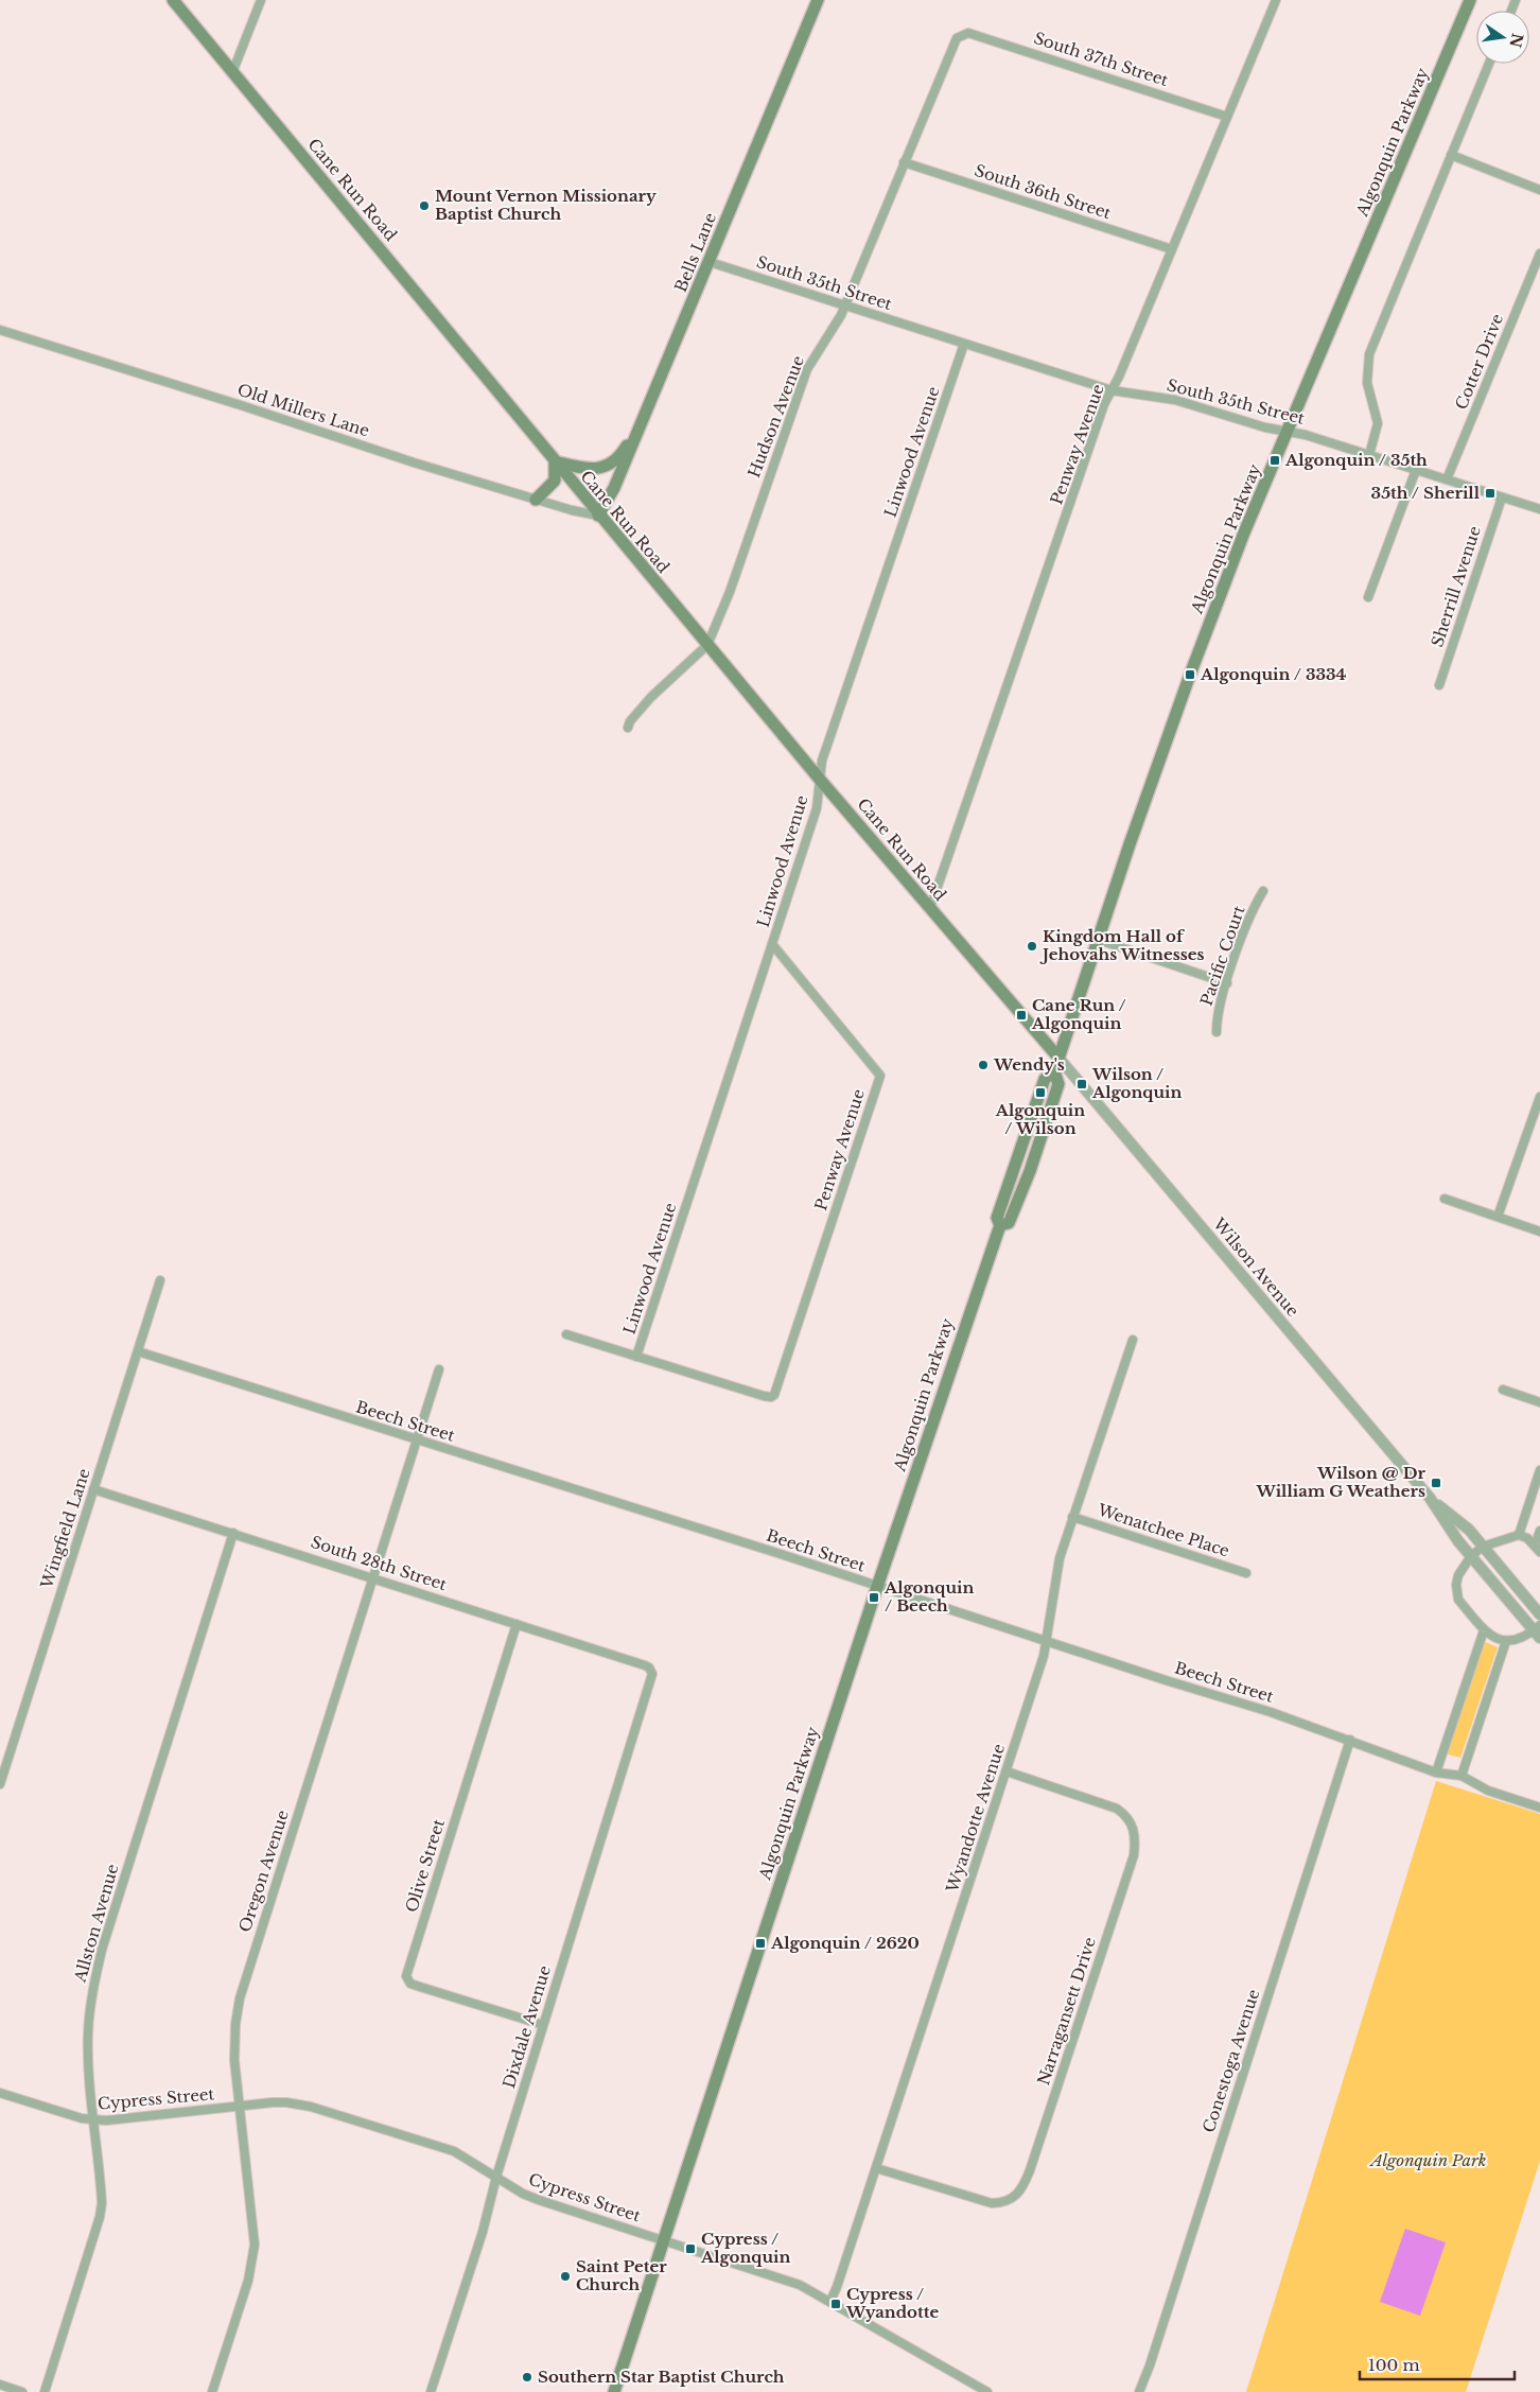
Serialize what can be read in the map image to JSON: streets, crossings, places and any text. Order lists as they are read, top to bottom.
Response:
{
  "streets": {
    "main road": ["Algonquin Parkway", "Cane Run Road", "Bells Lane"],
    "street": [
      "South 37th Street",
      "South 36th Street",
      "South 35th Street",
      "Cotter Drive",
      "Old Millers Lane",
      "Hudson Avenue",
      "Penway Avenue",
      "Linwood Avenue",
      "Sherrill Avenue",
      "Pacific Court",
      "Wilson Avenue",
      "Beech Street",
      "Wingfield Lane",
      "Wenatchee Place",
      "South 28th Street",
      "Wyandotte Avenue",
      "Olive Street",
      "Oregon Avenue",
      "Allston Avenue",
      "Narragansett Drive",
      "Dixdale Avenue",
      "Conestoga Avenue",
      "Cypress Street"
    ]
  },
  "crossings": [
    ["South 37th Street", "Hudson Avenue"],
    ["South 37th Street", "Penway Avenue"],
    ["Algonquin Parkway", "Cane Run Road"],
    ["Algonquin Parkway", "South 35th Street"],
    ["Algonquin Parkway", "Wilson Avenue"],
    ["Algonquin Parkway", "Beech Street"],
    ["Algonquin Parkway", "Cypress Street"],
    ["Cane Run Road", "Bells Lane"],
    ["Cane Run Road", "Old Millers Lane"],
    ["Cane Run Road", "Hudson Avenue"],
    ["Cane Run Road", "Penway Avenue"],
    ["Cane Run Road", "Linwood Avenue"],
    ["Cane Run Road", "Wilson Avenue"],
    ["South 36th Street", "Hudson Avenue"],
    ["South 36th Street", "Penway Avenue"],
    ["Bells Lane", "South 35th Street"],
    ["Bells Lane", "Old Millers Lane"],
    ["South 35th Street", "Cotter Drive"],
    ["South 35th Street", "Hudson Avenue"],
    ["South 35th Street", "Penway Avenue"],
    ["South 35th Street", "Linwood Avenue"],
    ["South 35th Street", "Sherrill Avenue"],
    ["Penway Avenue", "Linwood Avenue"],
    ["Beech Street", "Wingfield Lane"],
    ["Beech Street", "Wyandotte Avenue"],
    ["Beech Street", "Oregon Avenue"],
    ["Beech Street", "Conestoga Avenue"],
    ["Wingfield Lane", "South 28th Street"],
    ["Wenatchee Place", "Wyandotte Avenue"],
    ["South 28th Street", "Olive Street"],
    ["South 28th Street", "Oregon Avenue"],
    ["South 28th Street", "Allston Avenue"],
    ["South 28th Street", "Dixdale Avenue"],
    ["Wyandotte Avenue", "Narragansett Drive"],
    ["Wyandotte Avenue", "Cypress Street"],
    ["Olive Street", "Dixdale Avenue"],
    ["Oregon Avenue", "Cypress Street"],
    ["Allston Avenue", "Cypress Street"],
    ["Dixdale Avenue", "Cypress Street"]
  ],
  "parks": ["Algonquin Park"],
  "places": {
    "other": [
      "Mount Vernon Missionary Baptist Church",
      "Kingdom Hall of Jehovahs Witnesses",
      "Wendy's",
      "Saint Peter Church",
      "Southern Star Baptist Church"
    ],
    "transit": [
      "Algonquin / 35th",
      "35th / Sherill",
      "Algonquin / 3334",
      "Cane Run / Algonquin",
      "Wilson / Algonquin",
      "Algonquin / Wilson",
      "Wilson @ Dr William G Weathers",
      "Algonquin / Beech",
      "Algonquin / 2620",
      "Cypress / Algonquin",
      "Cypress / Wyandotte"
    ]
  },
  "scale_bar": "100 m",
  "north": "right"
}
